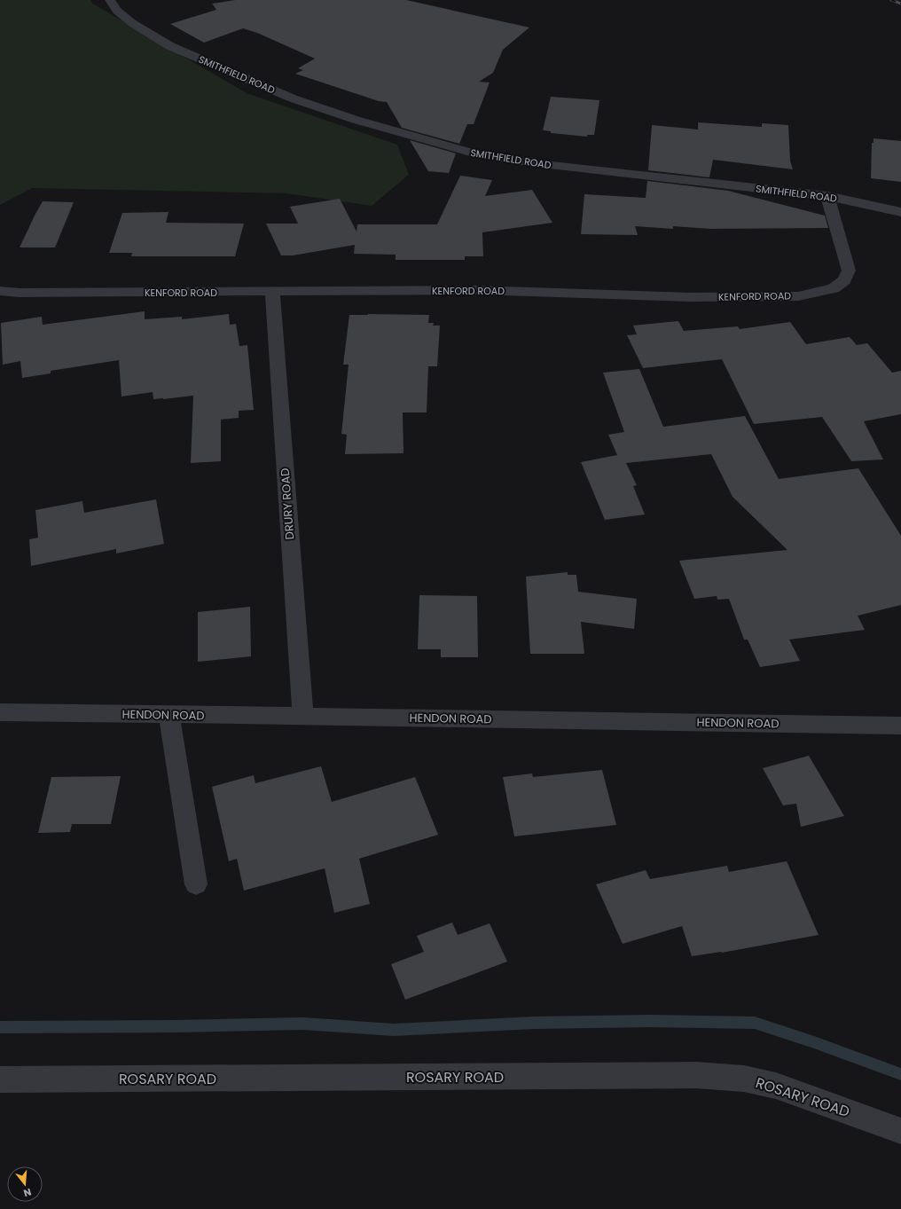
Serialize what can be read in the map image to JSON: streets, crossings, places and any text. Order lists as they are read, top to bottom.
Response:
{
  "streets": {
    "street": [
      "SMITHFIELD ROAD",
      "KENFORD ROAD",
      "DRURY ROAD",
      "HENDON ROAD",
      "ROSARY ROAD"
    ]
  },
  "crossings": [
    ["SMITHFIELD ROAD", "KENFORD ROAD"],
    ["KENFORD ROAD", "DRURY ROAD"],
    ["DRURY ROAD", "HENDON ROAD"]
  ],
  "north": "bottom"
}
